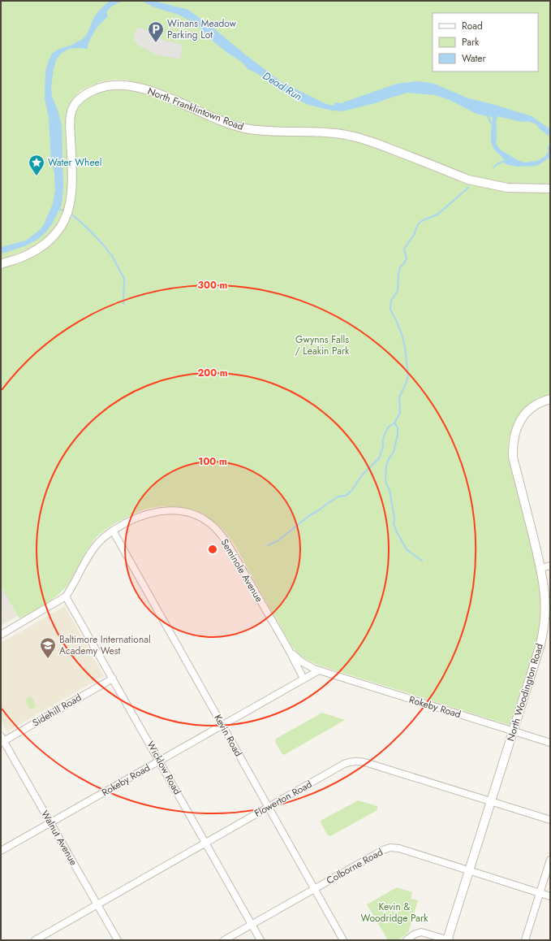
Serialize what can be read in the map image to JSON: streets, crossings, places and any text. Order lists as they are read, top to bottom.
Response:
{
  "streets": {
    "street": [
      "North Franklintown Road",
      "Seminole Avenue",
      "North Woodington Road",
      "Rokeby Road",
      "Sidehill Road",
      "Kevin Road",
      "Wicklow Road",
      "Flowerton Road",
      "Walnut Avenue",
      "Colborne Road"
    ]
  },
  "crossings": [
    ["Seminole Avenue", "Rokeby Road"],
    ["Seminole Avenue", "Kevin Road"],
    ["Seminole Avenue", "Wicklow Road"],
    ["North Woodington Road", "Rokeby Road"],
    ["North Woodington Road", "Flowerton Road"],
    ["North Woodington Road", "Colborne Road"],
    ["Rokeby Road", "Kevin Road"],
    ["Rokeby Road", "Wicklow Road"],
    ["Rokeby Road", "Walnut Avenue"],
    ["Sidehill Road", "Wicklow Road"],
    ["Sidehill Road", "Walnut Avenue"],
    ["Kevin Road", "Flowerton Road"],
    ["Kevin Road", "Colborne Road"],
    ["Wicklow Road", "Flowerton Road"],
    ["Wicklow Road", "Colborne Road"],
    ["Flowerton Road", "Walnut Avenue"]
  ],
  "water": ["Dead Run"],
  "parks": ["Gwynns Falls / Leakin Park", "Kevin & Woodridge Park"],
  "places": {
    "parking": ["Winans Meadow Parking Lot"],
    "place": ["Water Wheel"],
    "school or university": ["Baltimore International Academy West"]
  },
  "legend": ["Road", "Park", "Water"],
  "rings": ["300 m", "200 m", "100 m"]
}
